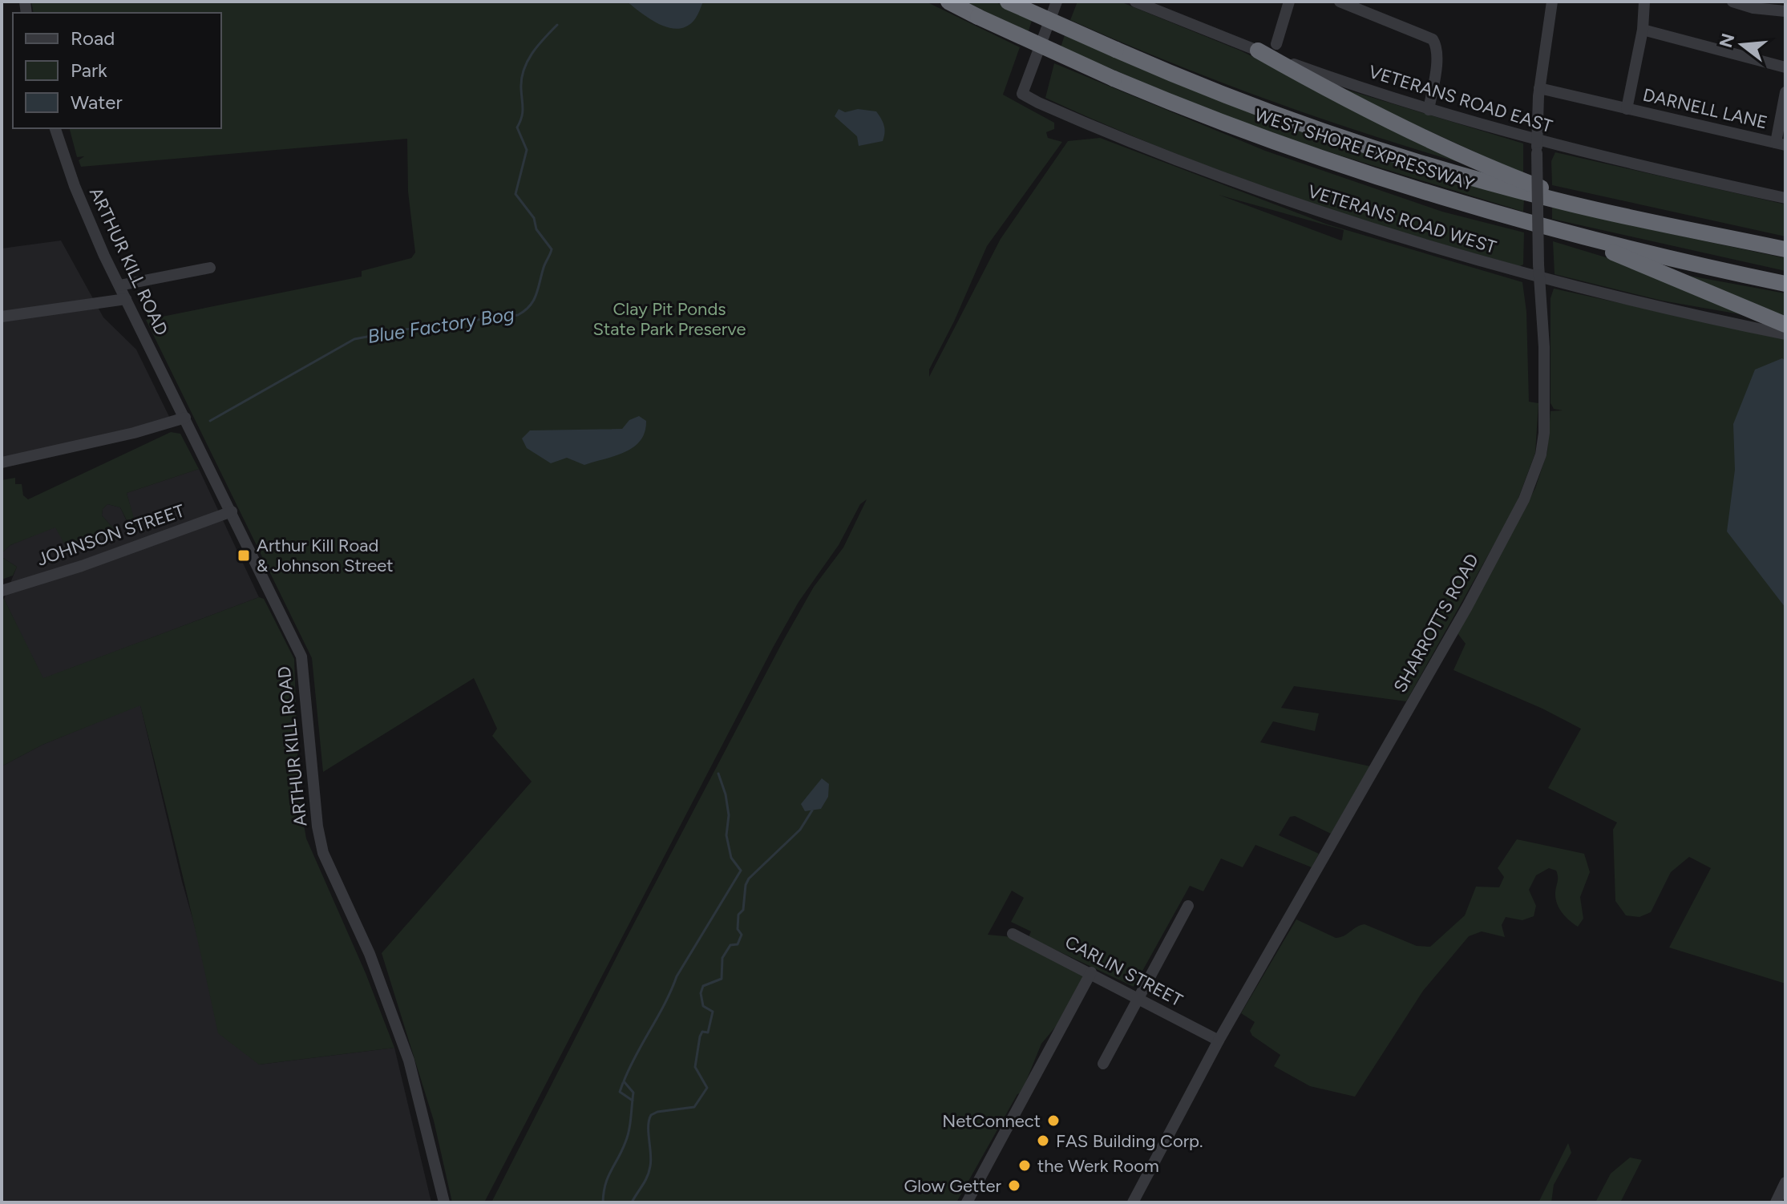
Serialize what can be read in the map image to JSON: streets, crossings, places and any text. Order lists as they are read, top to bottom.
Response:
{
  "streets": {
    "highway": ["WEST SHORE EXPRESSWAY"],
    "street": [
      "VETERANS ROAD EAST",
      "DARNELL LANE",
      "VETERANS ROAD WEST",
      "ARTHUR KILL ROAD",
      "JOHNSON STREET",
      "SHARROTTS ROAD",
      "CARLIN STREET"
    ]
  },
  "crossings": [
    ["VETERANS ROAD EAST", "SHARROTTS ROAD"],
    ["DARNELL LANE", "SHARROTTS ROAD"],
    ["VETERANS ROAD WEST", "SHARROTTS ROAD"],
    ["ARTHUR KILL ROAD", "JOHNSON STREET"],
    ["SHARROTTS ROAD", "CARLIN STREET"]
  ],
  "water": ["Blue Factory Bog"],
  "parks": ["Clay Pit Ponds State Park Preserve"],
  "places": {
    "transit": ["Arthur Kill Road & Johnson Street"],
    "other": [
      "NetConnect",
      "FAS Building Corp.",
      "the Werk Room",
      "Glow Getter"
    ]
  },
  "legend": ["Road", "Park", "Water"],
  "north": "left"
}
